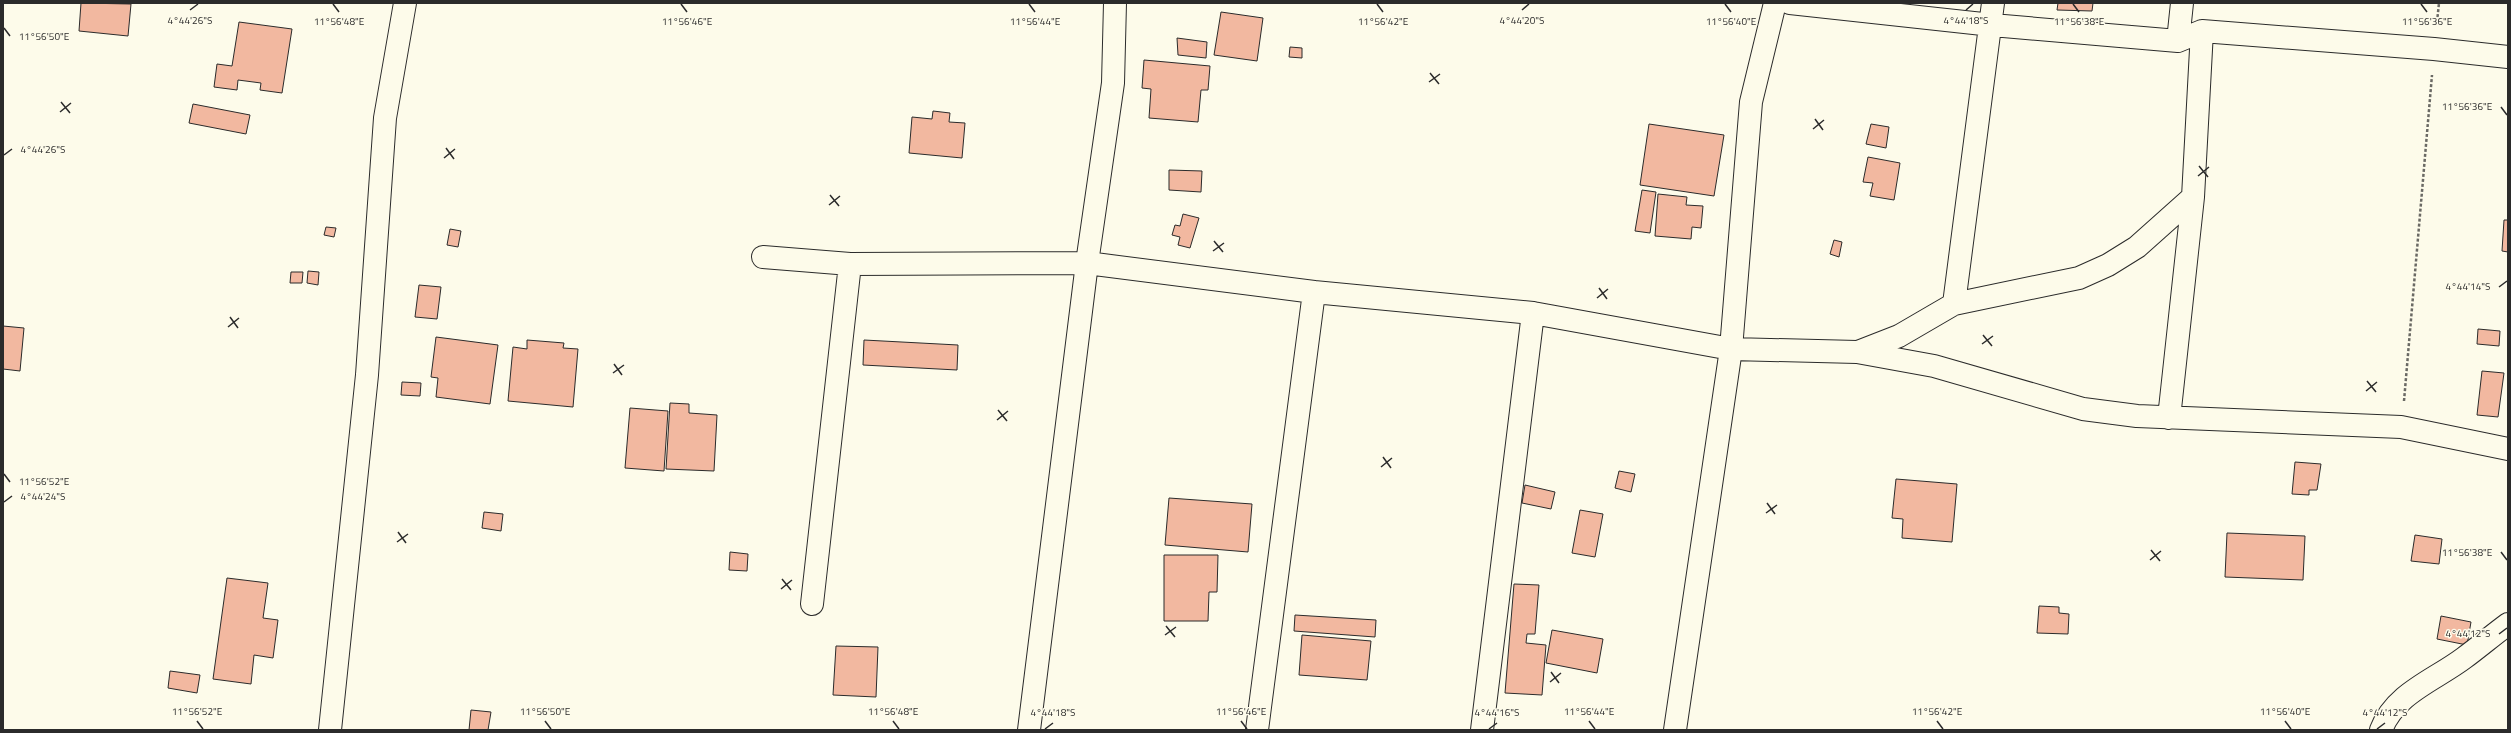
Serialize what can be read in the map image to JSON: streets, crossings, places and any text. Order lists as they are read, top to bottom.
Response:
{
  "coordinates": [
    "4°44'26\"S",
    "4°44'20\"S",
    "4°44'18\"S",
    "11°56'48\"E",
    "11°56'46\"E",
    "11°56'44\"E",
    "11°56'42\"E",
    "11°56'40\"E",
    "11°56'38\"E",
    "11°56'36\"E",
    "11°56'50\"E",
    "4°44'14\"S",
    "11°56'52\"E",
    "4°44'24\"S",
    "4°44'12\"S",
    "4°44'16\"S"
  ]
}
